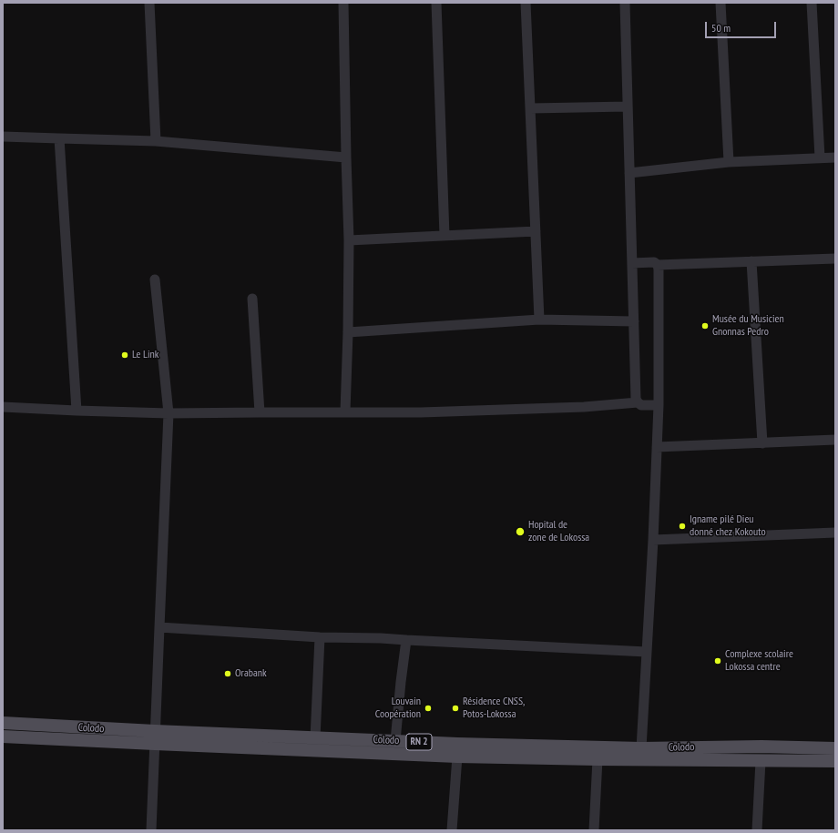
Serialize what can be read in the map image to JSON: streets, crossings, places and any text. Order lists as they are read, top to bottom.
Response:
{
  "streets": {
    "main road": ["Colodo", "RN 2"]
  },
  "places": [
    "Musée du Musicien Gnonnas Pedro",
    "Le Link",
    "Igname pilé Dieu donné chez Kokouto",
    "Hopital de zone de Lokossa",
    "Complexe scolaire Lokossa centre",
    "Orabank",
    "Louvain Coopération",
    "Résidence CNSS, Potos-Lokossa"
  ],
  "scale_bar": "50 m"
}
